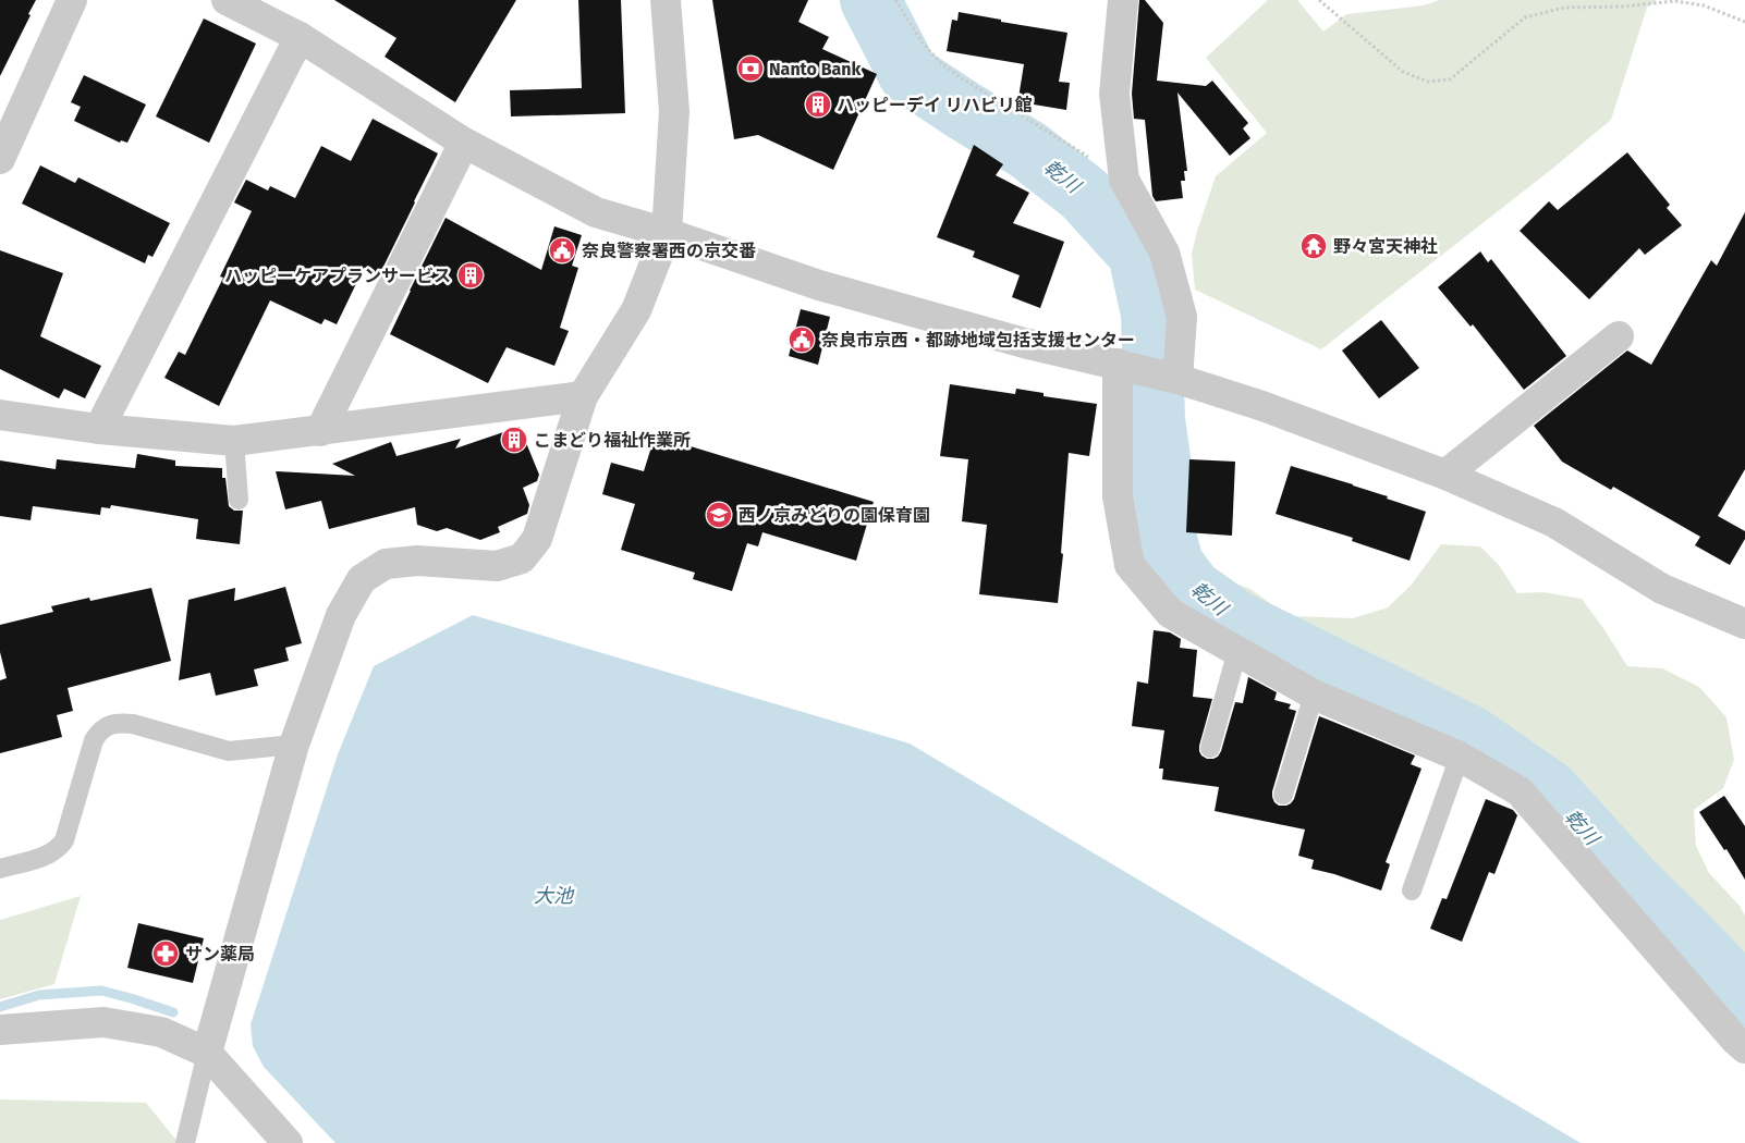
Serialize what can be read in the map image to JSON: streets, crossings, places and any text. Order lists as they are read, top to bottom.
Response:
{
  "water": ["乾川", "大池"],
  "places": {
    "bank": ["Nanto Bank"],
    "building": ["ハッピーデイ リハビリ館", "ハッピーケアプランサービス", "こまどり福祉作業所"],
    "temple": ["野々宮天神社"],
    "public building": ["奈良警察署西の京交番", "奈良市京西・都跡地域包括支援センター"],
    "school or university": ["西ノ京みどりの園保育園"],
    "pharmacy": ["サン薬局"]
  }
}
